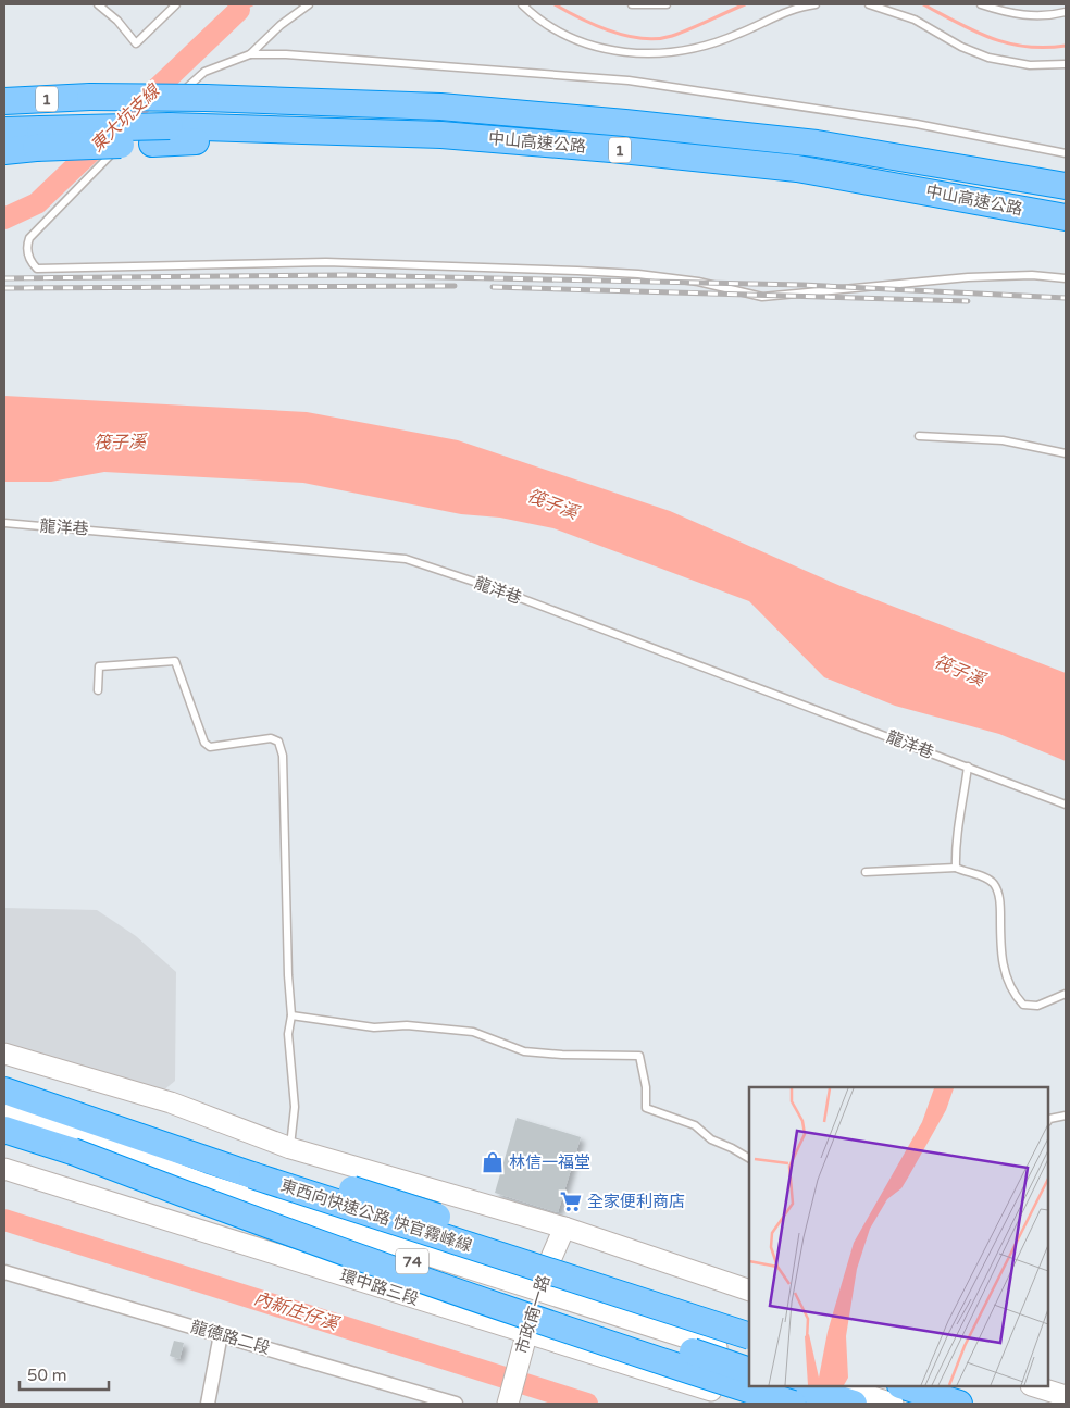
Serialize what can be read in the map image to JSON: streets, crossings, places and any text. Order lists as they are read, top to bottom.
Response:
{
  "streets": {
    "highway": [
      "1",
      "中山高速公路",
      "東西向快速公路 快官霧峰線",
      "74"
    ],
    "street": ["環中路三段", "市政南一路", "龍德路二段"],
    "lane": ["龍洋巷"]
  },
  "crossings": [
    ["環中路三段", "市政南一路"]
  ],
  "water": ["東大坑支線", "筏子溪", "內新庄仔溪"],
  "places": {
    "shop": ["林信一福堂"],
    "supermarket": ["全家便利商店"]
  },
  "scale_bar": "50 m"
}
